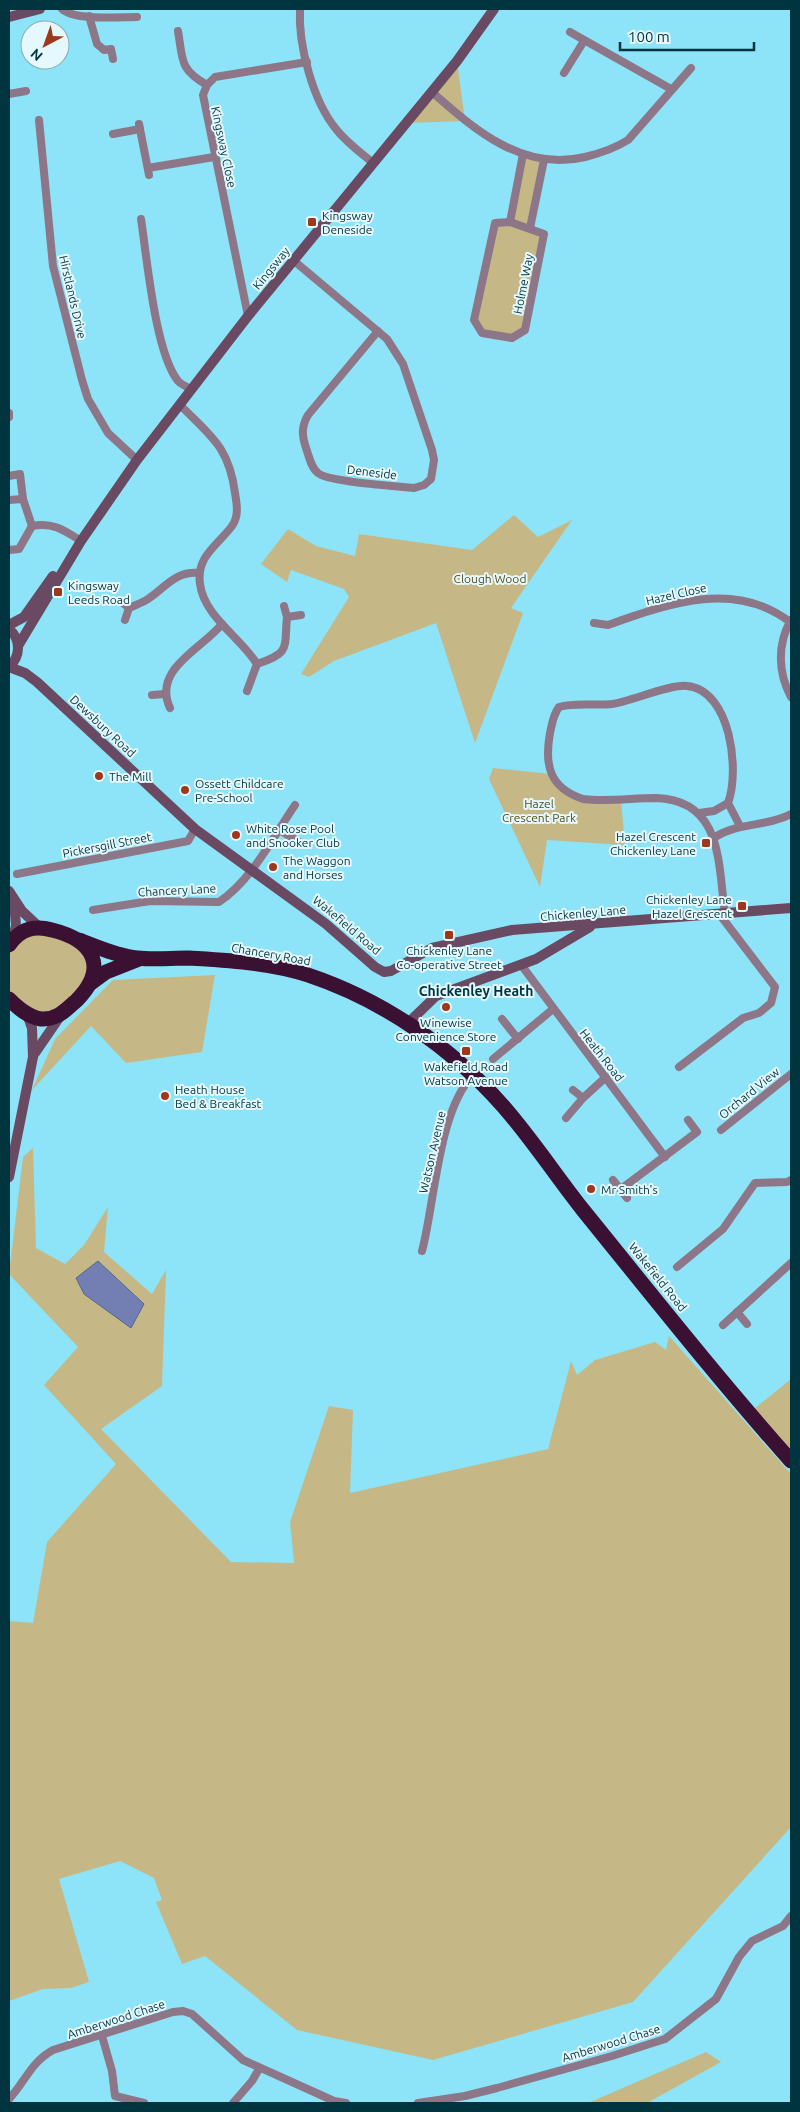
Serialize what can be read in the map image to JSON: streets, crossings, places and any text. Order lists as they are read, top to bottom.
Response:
{
  "streets": {
    "highway": ["Wakefield Road", "Chancery Road"],
    "main road": ["Kingsway", "Dewsbury Road", "Chickenley Lane"],
    "street": [
      "Kingsway Close",
      "Holme Way",
      "Hirstlands Drive",
      "Deneside",
      "Hazel Close",
      "Pickersgill Street",
      "Chancery Lane",
      "Heath Road",
      "Orchard View",
      "Watson Avenue",
      "Amberwood Chase"
    ]
  },
  "crossings": [
    ["Kingsway Close", "Kingsway"],
    ["Kingsway", "Hirstlands Drive"],
    ["Kingsway", "Deneside"],
    ["Kingsway", "Dewsbury Road"],
    ["Dewsbury Road", "Pickersgill Street"],
    ["Dewsbury Road", "Wakefield Road"],
    ["Pickersgill Street", "Wakefield Road"],
    ["Chancery Lane", "Wakefield Road"],
    ["Chickenley Lane", "Wakefield Road"],
    ["Wakefield Road", "Chancery Road"],
    ["Chancery Road", "Watson Avenue"]
  ],
  "districts": ["Chickenley Heath"],
  "parks": ["Clough Wood", "Hazel Crescent Park"],
  "places": {
    "transit": [
      "Kingsway Deneside",
      "Kingsway Leeds Road",
      "Hazel Crescent Chickenley Lane",
      "Chickenley Lane Hazel Crescent",
      "Chickenley Lane Co-operative Street",
      "Wakefield Road Watson Avenue"
    ],
    "other": [
      "The Mill",
      "Ossett Childcare Pre-School",
      "White Rose Pool and Snooker Club",
      "The Waggon and Horses",
      "Winewise Convenience Store",
      "Heath House Bed & Breakfast",
      "Mr Smith's"
    ]
  },
  "scale_bar": "100 m",
  "north": "bottom left"
}
